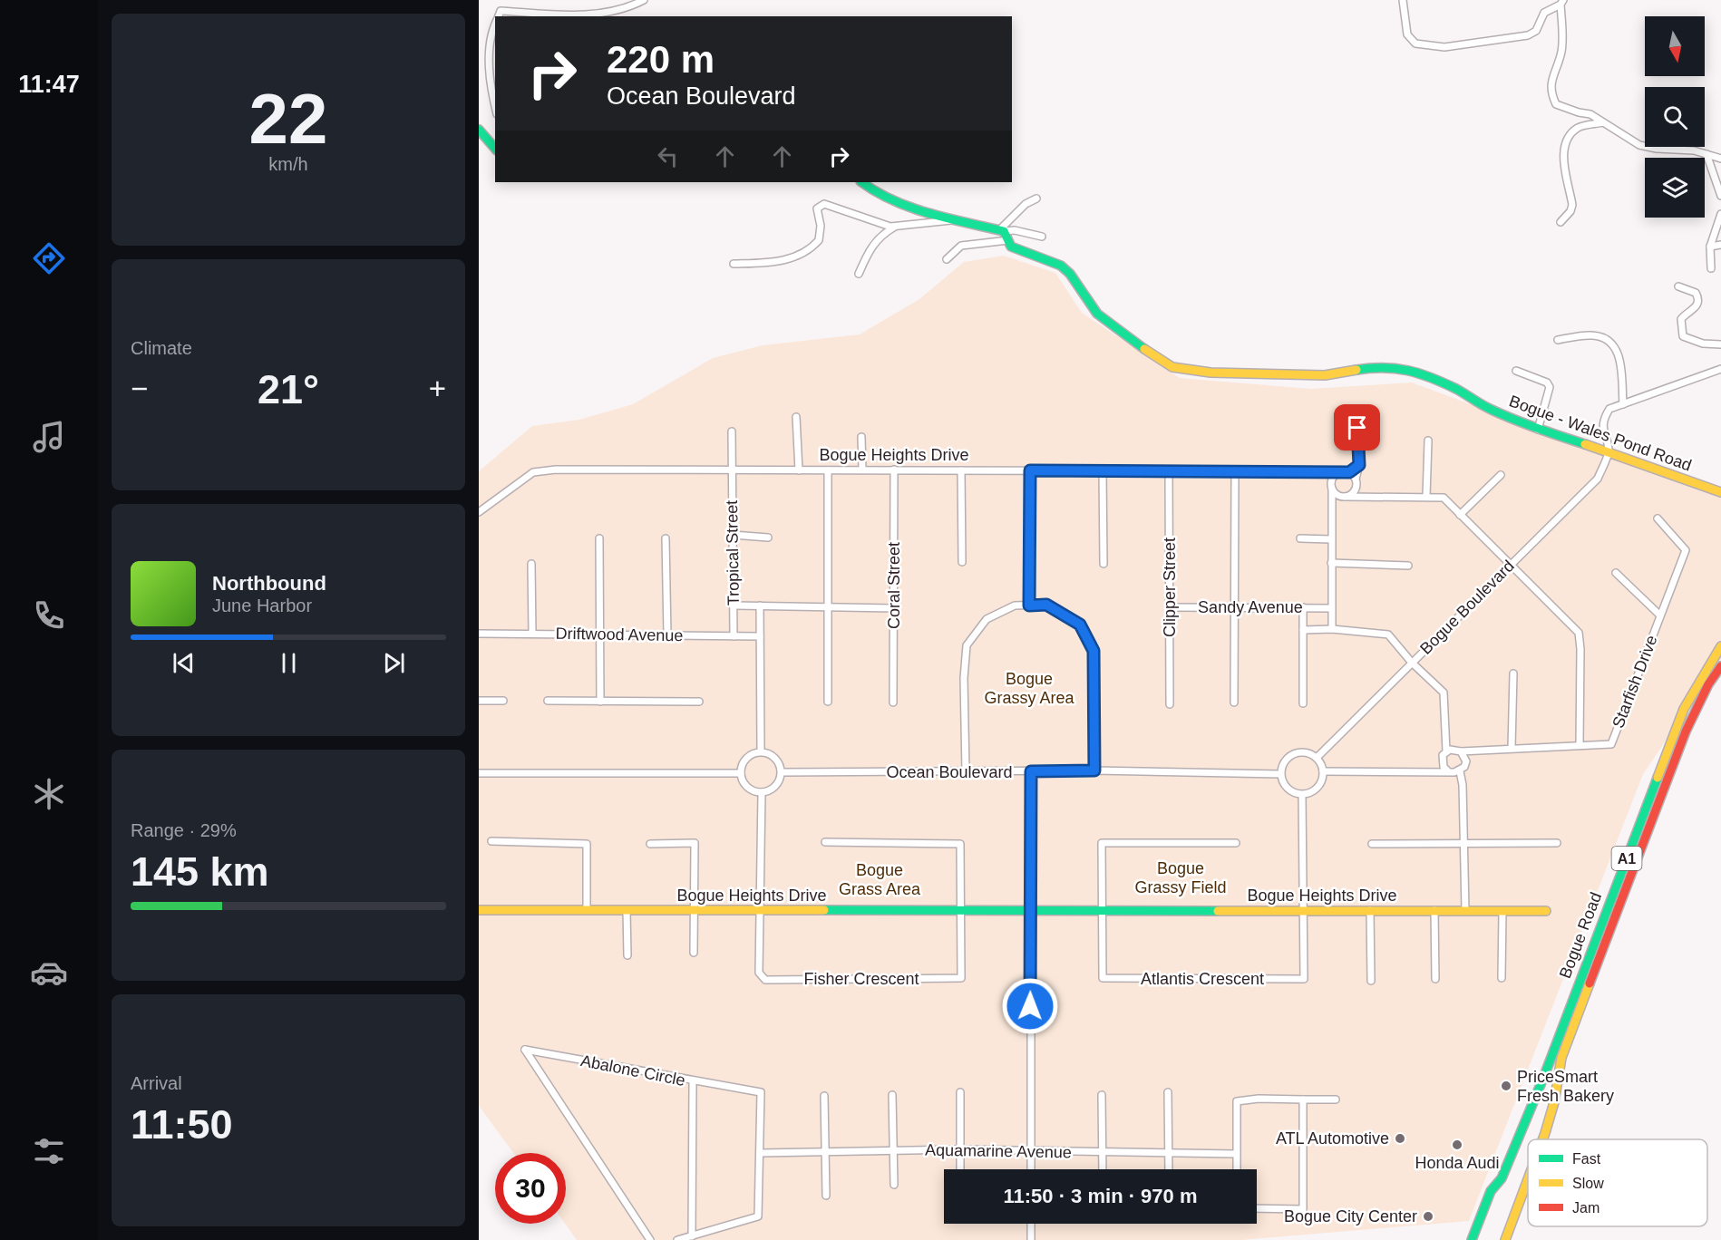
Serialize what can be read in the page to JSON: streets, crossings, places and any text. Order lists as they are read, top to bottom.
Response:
{
  "streets": {
    "street": [
      "Bogue - Wales Pond Road",
      "Bogue Heights Drive",
      "Tropical Street",
      "Coral Street",
      "Clipper Street",
      "Sandy Avenue",
      "Bogue Boulevard",
      "Driftwood Avenue",
      "Starfish Drive",
      "Ocean Boulevard",
      "A1",
      "Bogue Road",
      "Fisher Crescent",
      "Atlantis Crescent",
      "Abalone Circle",
      "Aquamarine Avenue"
    ]
  },
  "crossings": [
    ["Bogue - Wales Pond Road", "Bogue Boulevard"],
    ["Bogue Heights Drive", "Tropical Street"],
    ["Bogue Heights Drive", "Coral Street"],
    ["Bogue Heights Drive", "Clipper Street"],
    ["Bogue Heights Drive", "Fisher Crescent"],
    ["Bogue Heights Drive", "Atlantis Crescent"],
    ["Tropical Street", "Driftwood Avenue"],
    ["Clipper Street", "Sandy Avenue"],
    ["Bogue Boulevard", "Ocean Boulevard"],
    ["Abalone Circle", "Aquamarine Avenue"]
  ],
  "parks": ["Bogue Grassy Area", "Bogue Grassy Field", "Bogue Grass Area"],
  "places": [
    "PriceSmart Fresh Bakery",
    "ATL Automotive",
    "Honda Audi",
    "Bogue City Center"
  ],
  "legend": ["Fast", "Slow", "Jam"],
  "north": "bottom",
  "page": {
    "tabs": "11:47",
    "tile": [
      ["22", "km/h"],
      "Climate",
      ["Range · 29%", "145 km"],
      ["Arrival", "11:50"]
    ],
    "turn": ["220 m", "Ocean Boulevard"],
    "heat": ["−", "21°", "+"],
    "song": ["Northbound", "June Harbor"],
    "limit": "30",
    "trip": "11:50 · 3 min · 970 m"
  }
}
